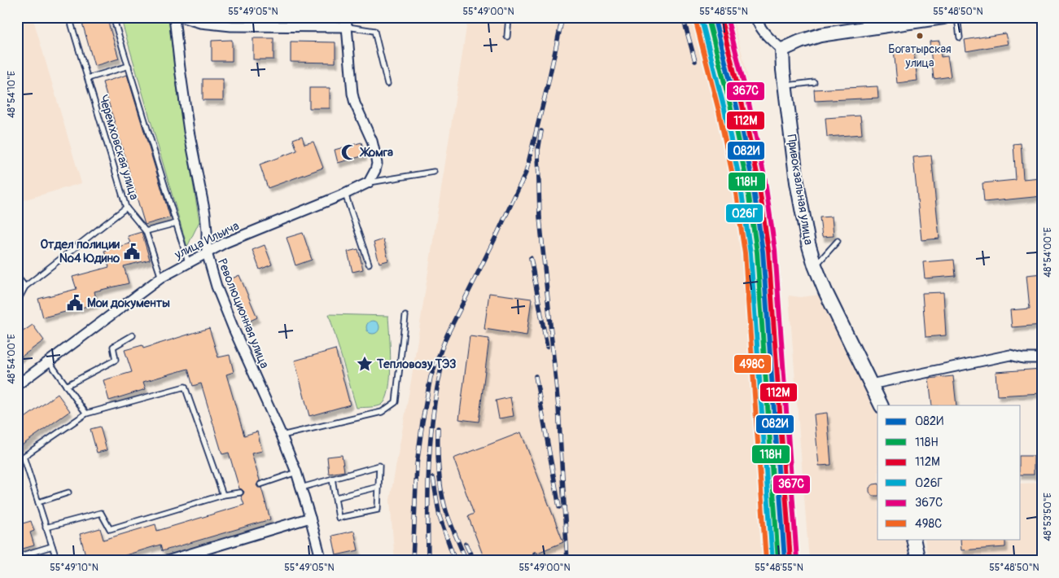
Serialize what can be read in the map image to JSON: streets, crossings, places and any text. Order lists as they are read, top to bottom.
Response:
{
  "streets": {
    "main road": ["Привокзальная улица"],
    "street": ["улица Ильича", "Революционная улица"],
    "lane": ["Черемховская улица"]
  },
  "crossings": [
    ["Черемховская улица", "улица Ильича"],
    ["улица Ильича", "Революционная улица"]
  ],
  "places": {
    "other": ["Богатырская улица"],
    "mosque": ["Жомга"],
    "public building": ["Отдел полиции №4 Юдино", "Мои документы"],
    "place": ["Тепловозу ТЭ3"]
  },
  "lines": [
    "transit line 082И",
    "transit line 112М",
    "transit line 367С",
    "transit line 118Н",
    "transit line 026Г",
    "transit line 498С"
  ],
  "legend": [
    "082И",
    "118Н",
    "112М",
    "026Г",
    "367С",
    "498С"
  ],
  "coordinates": [
    "55°49'05\"N",
    "55°49'00\"N",
    "55°48'55\"N",
    "55°48'50\"N",
    "48°54'10\"E",
    "48°54'00\"E",
    "48°53'50\"E",
    "55°49'10\"N"
  ]
}
